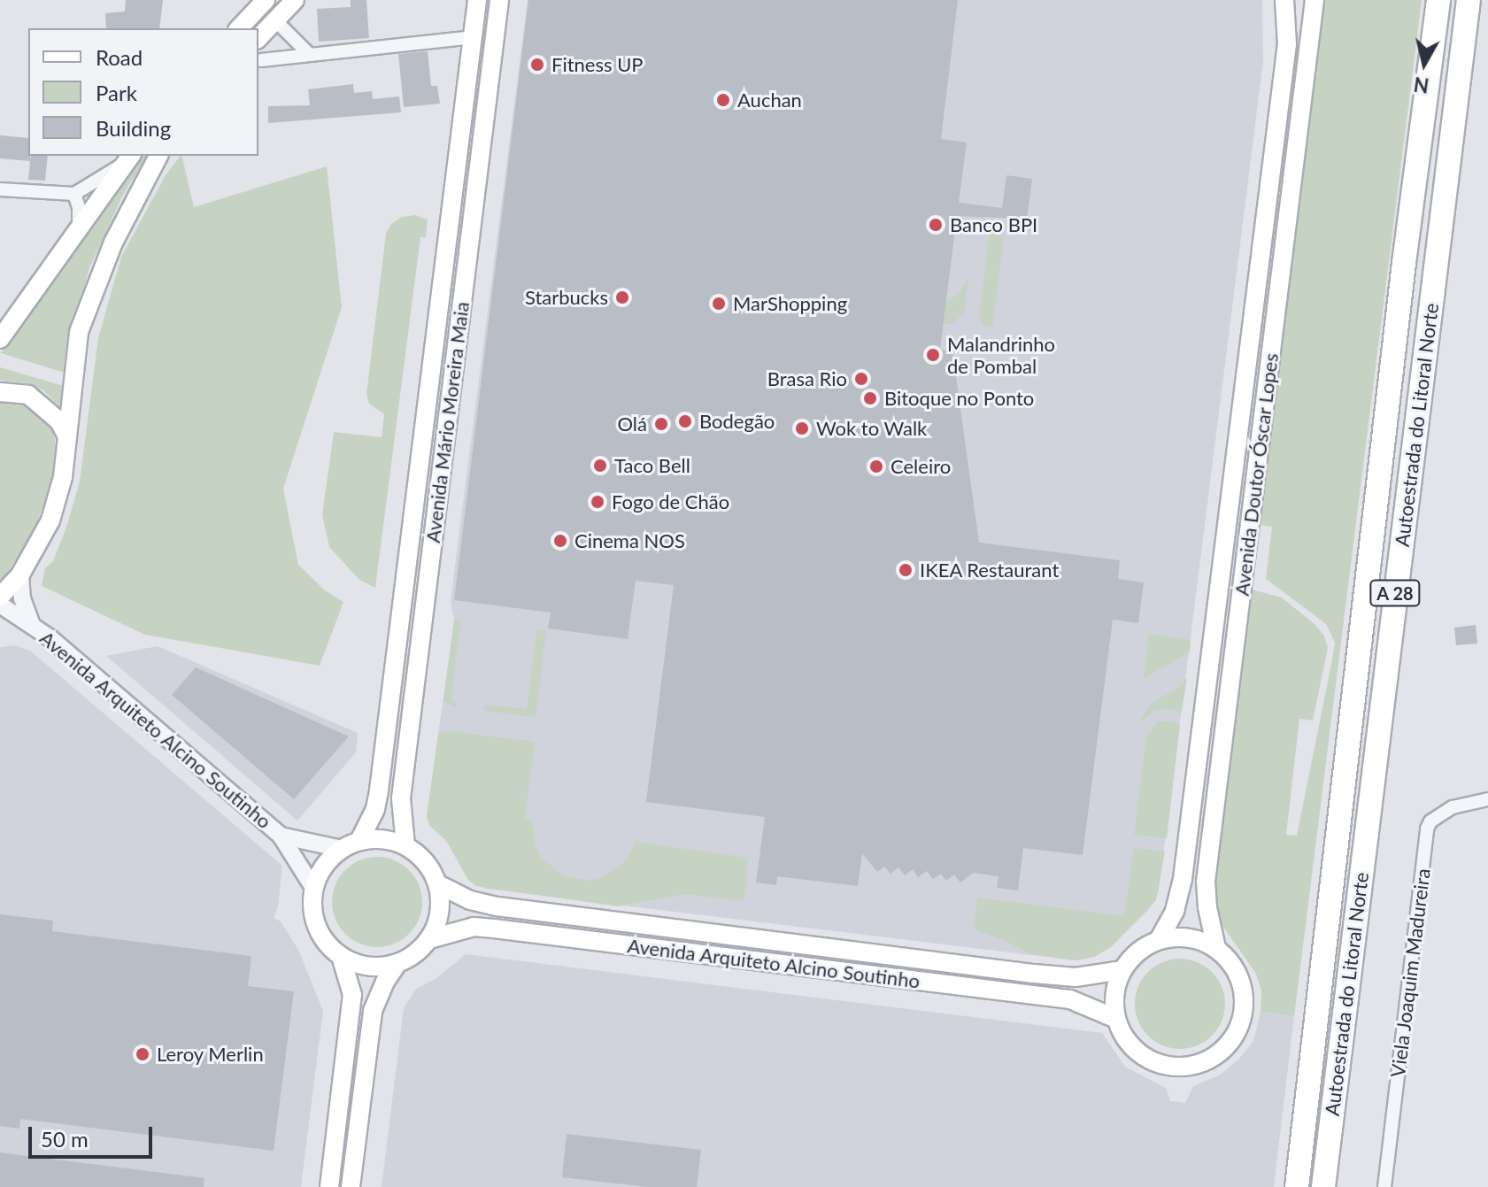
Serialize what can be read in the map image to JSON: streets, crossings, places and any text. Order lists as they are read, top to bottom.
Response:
{
  "streets": {
    "highway": ["Autoestrada do Litoral Norte", "A 28"],
    "main road": ["Avenida Mário Moreira Maia", "Avenida Doutor Óscar Lopes", "Avenida Arquiteto Alcino Soutinho"],
    "street": ["Viela Joaquim Madureira"]
  },
  "crossings": [
    ["Avenida Mário Moreira Maia", "Avenida Arquiteto Alcino Soutinho"],
    ["Avenida Doutor Óscar Lopes", "Avenida Arquiteto Alcino Soutinho"]
  ],
  "places": [
    "Fitness UP",
    "Auchan",
    "Banco BPI",
    "Starbucks",
    "MarShopping",
    "Malandrinho de Pombal",
    "Brasa Rio",
    "Bitoque no Ponto",
    "Bodegão",
    "Olá",
    "Wok to Walk",
    "Taco Bell",
    "Celeiro",
    "Fogo de Chão",
    "Cinema NOS",
    "IKEA Restaurant",
    "Leroy Merlin"
  ],
  "legend": ["Road", "Park", "Building"],
  "scale_bar": "50 m",
  "north": "bottom"
}
